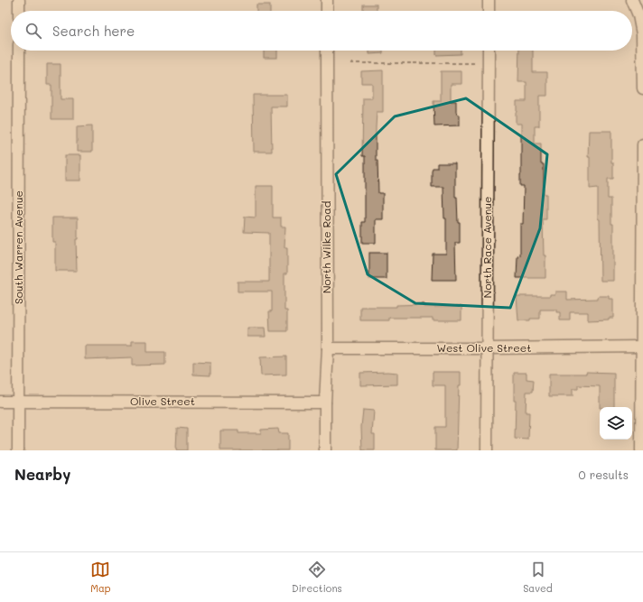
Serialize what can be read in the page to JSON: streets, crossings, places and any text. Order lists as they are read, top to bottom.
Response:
{
  "streets": {
    "street": [
      "South Warren Avenue",
      "North Wilke Road",
      "North Race Avenue",
      "West Olive Street",
      "Olive Street"
    ]
  },
  "crossings": [
    ["South Warren Avenue", "Olive Street"],
    ["North Wilke Road", "West Olive Street"],
    ["North Wilke Road", "Olive Street"],
    ["North Race Avenue", "West Olive Street"]
  ],
  "page": {
    "search": "Search here",
    "heading": ["Nearby", "0 results"],
    "nav": ["Map", "Directions", "Saved"]
  }
}
